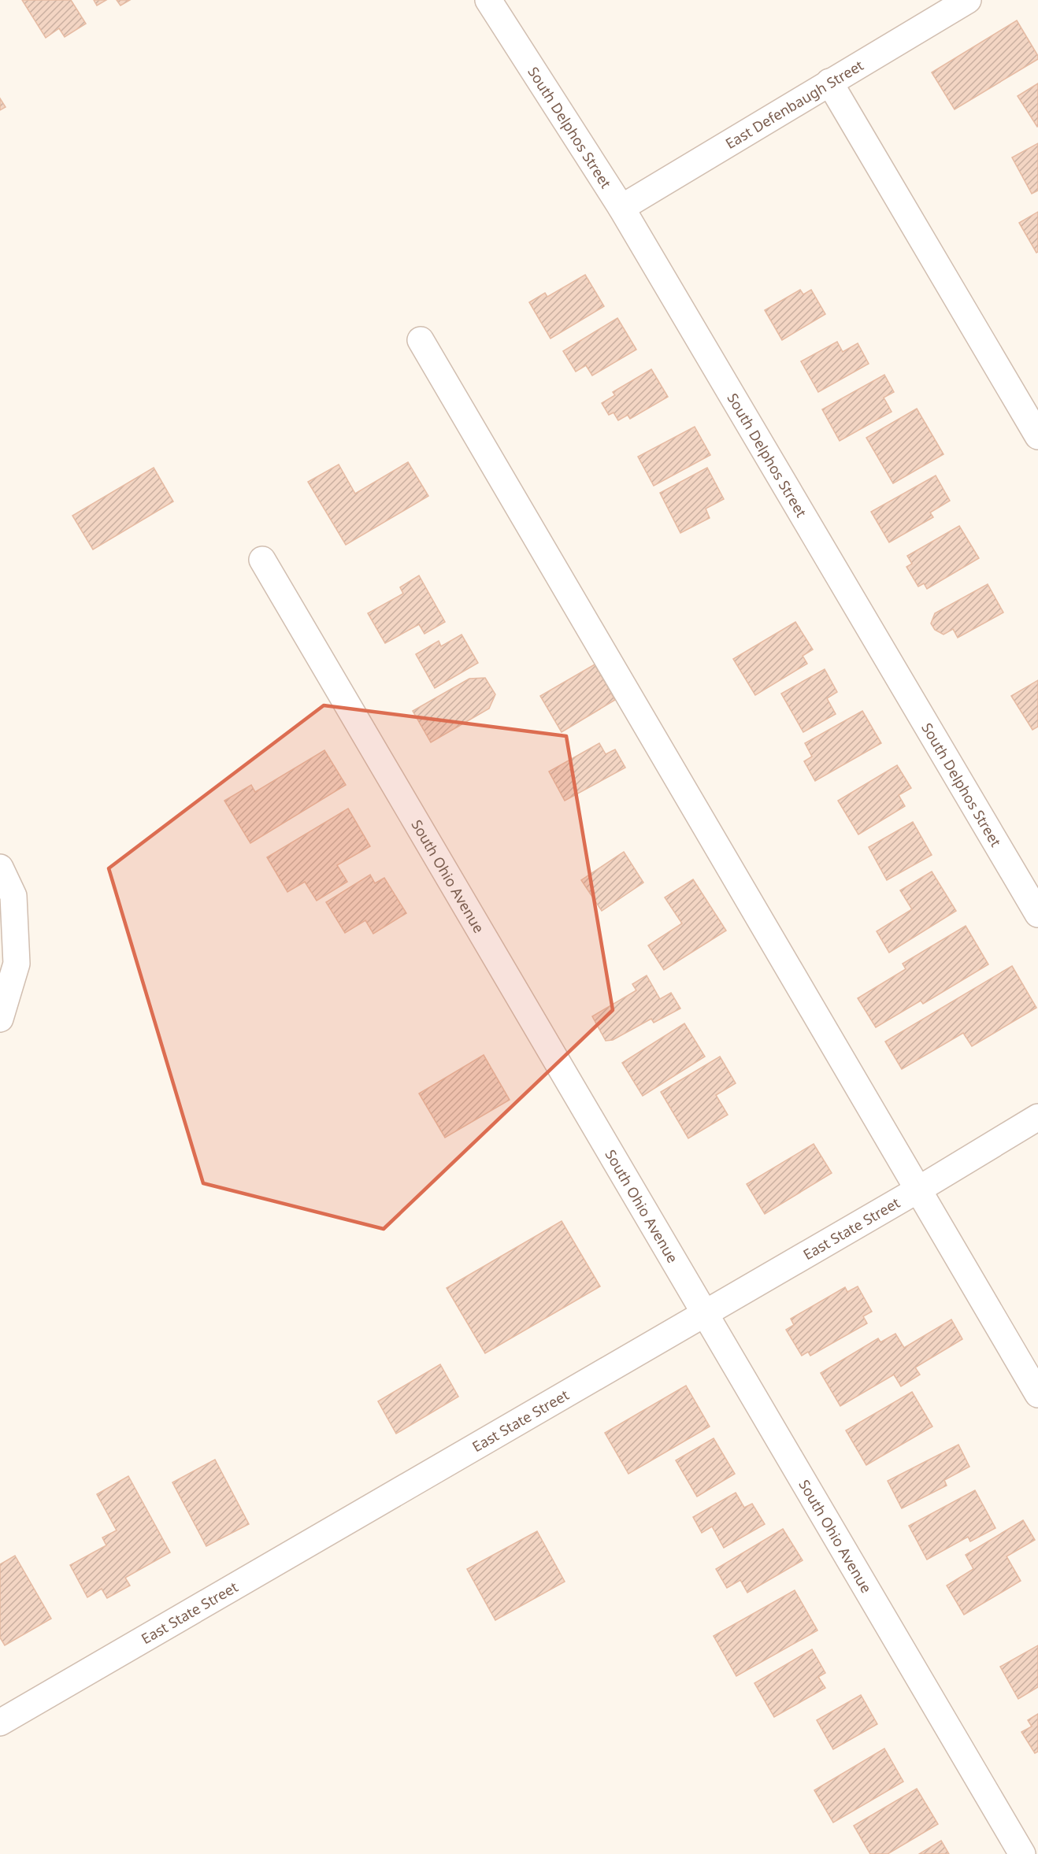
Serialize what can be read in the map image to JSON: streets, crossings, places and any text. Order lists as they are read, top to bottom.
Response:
{
  "streets": {
    "street": [
      "East Defenbaugh Street",
      "South Delphos Street",
      "South Ohio Avenue",
      "East State Street"
    ]
  },
  "crossings": [
    ["East Defenbaugh Street", "South Delphos Street"],
    ["South Ohio Avenue", "East State Street"]
  ]
}
